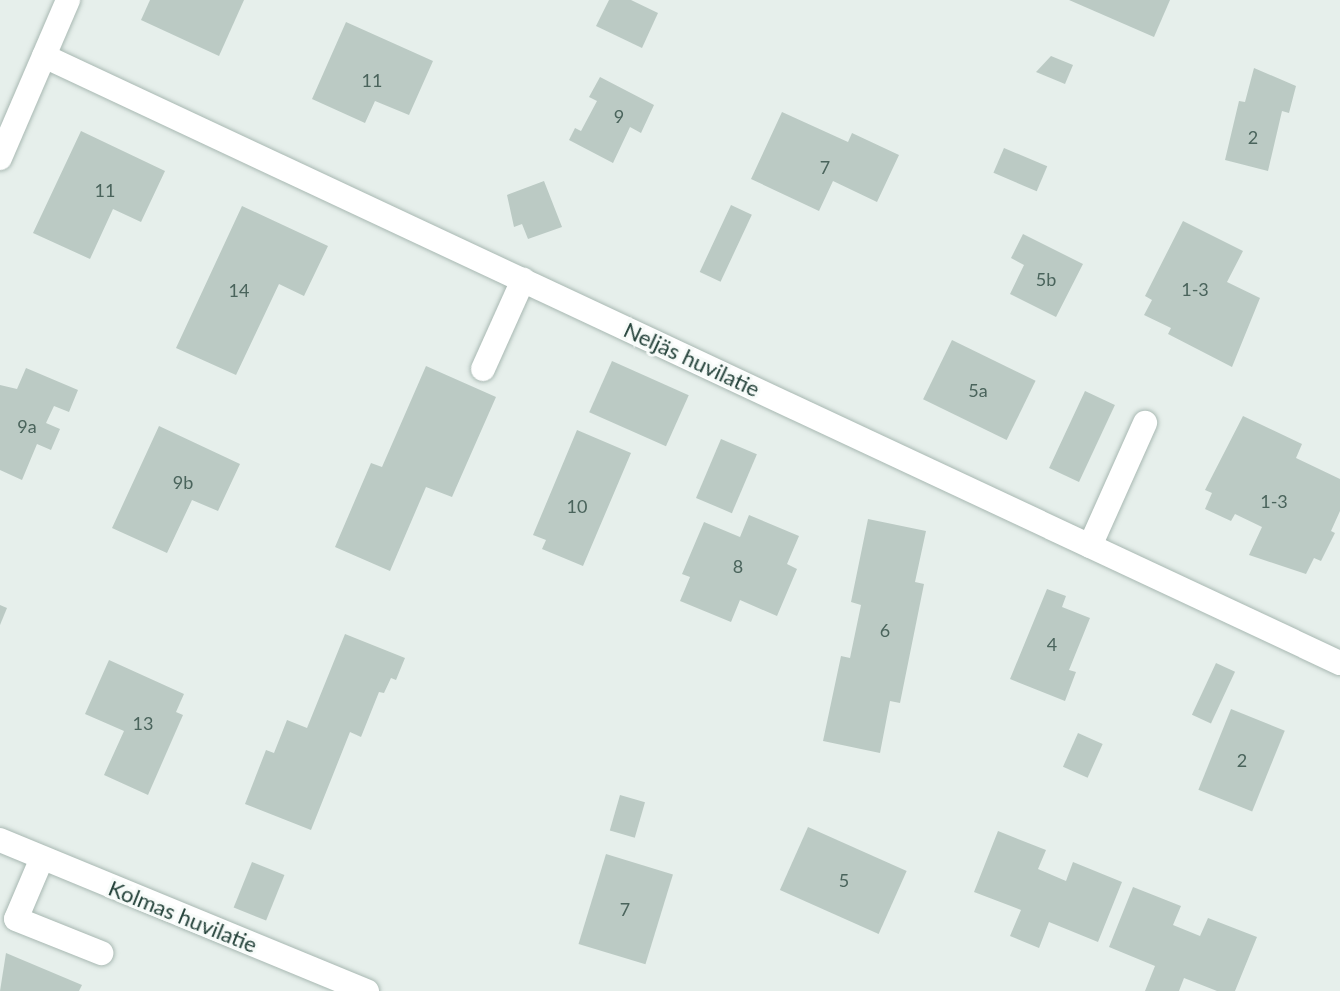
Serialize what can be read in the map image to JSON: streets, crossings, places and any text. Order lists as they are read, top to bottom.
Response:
{
  "streets": {
    "street": ["Neljäs huvilatie", "Kolmas huvilatie"]
  },
  "house_numbers": [
    "11",
    "9",
    "2",
    "7",
    "11",
    "5b",
    "1-3",
    "14",
    "5a",
    "9a",
    "9b",
    "1-3",
    "10",
    "8",
    "6",
    "4",
    "13",
    "2",
    "5",
    "7"
  ]
}
